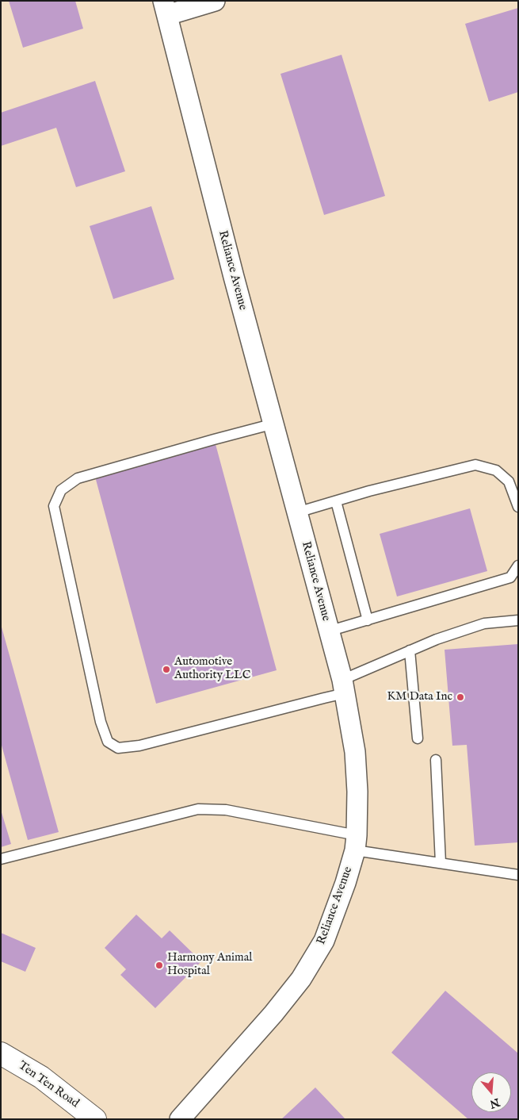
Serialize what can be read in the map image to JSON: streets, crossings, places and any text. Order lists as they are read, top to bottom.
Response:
{
  "streets": {
    "main road": ["Ten Ten Road"],
    "street": ["Reliance Avenue"]
  },
  "places": ["Automotive Authority LLC", "KM Data Inc", "Harmony Animal Hospital"],
  "north": "bottom"
}
